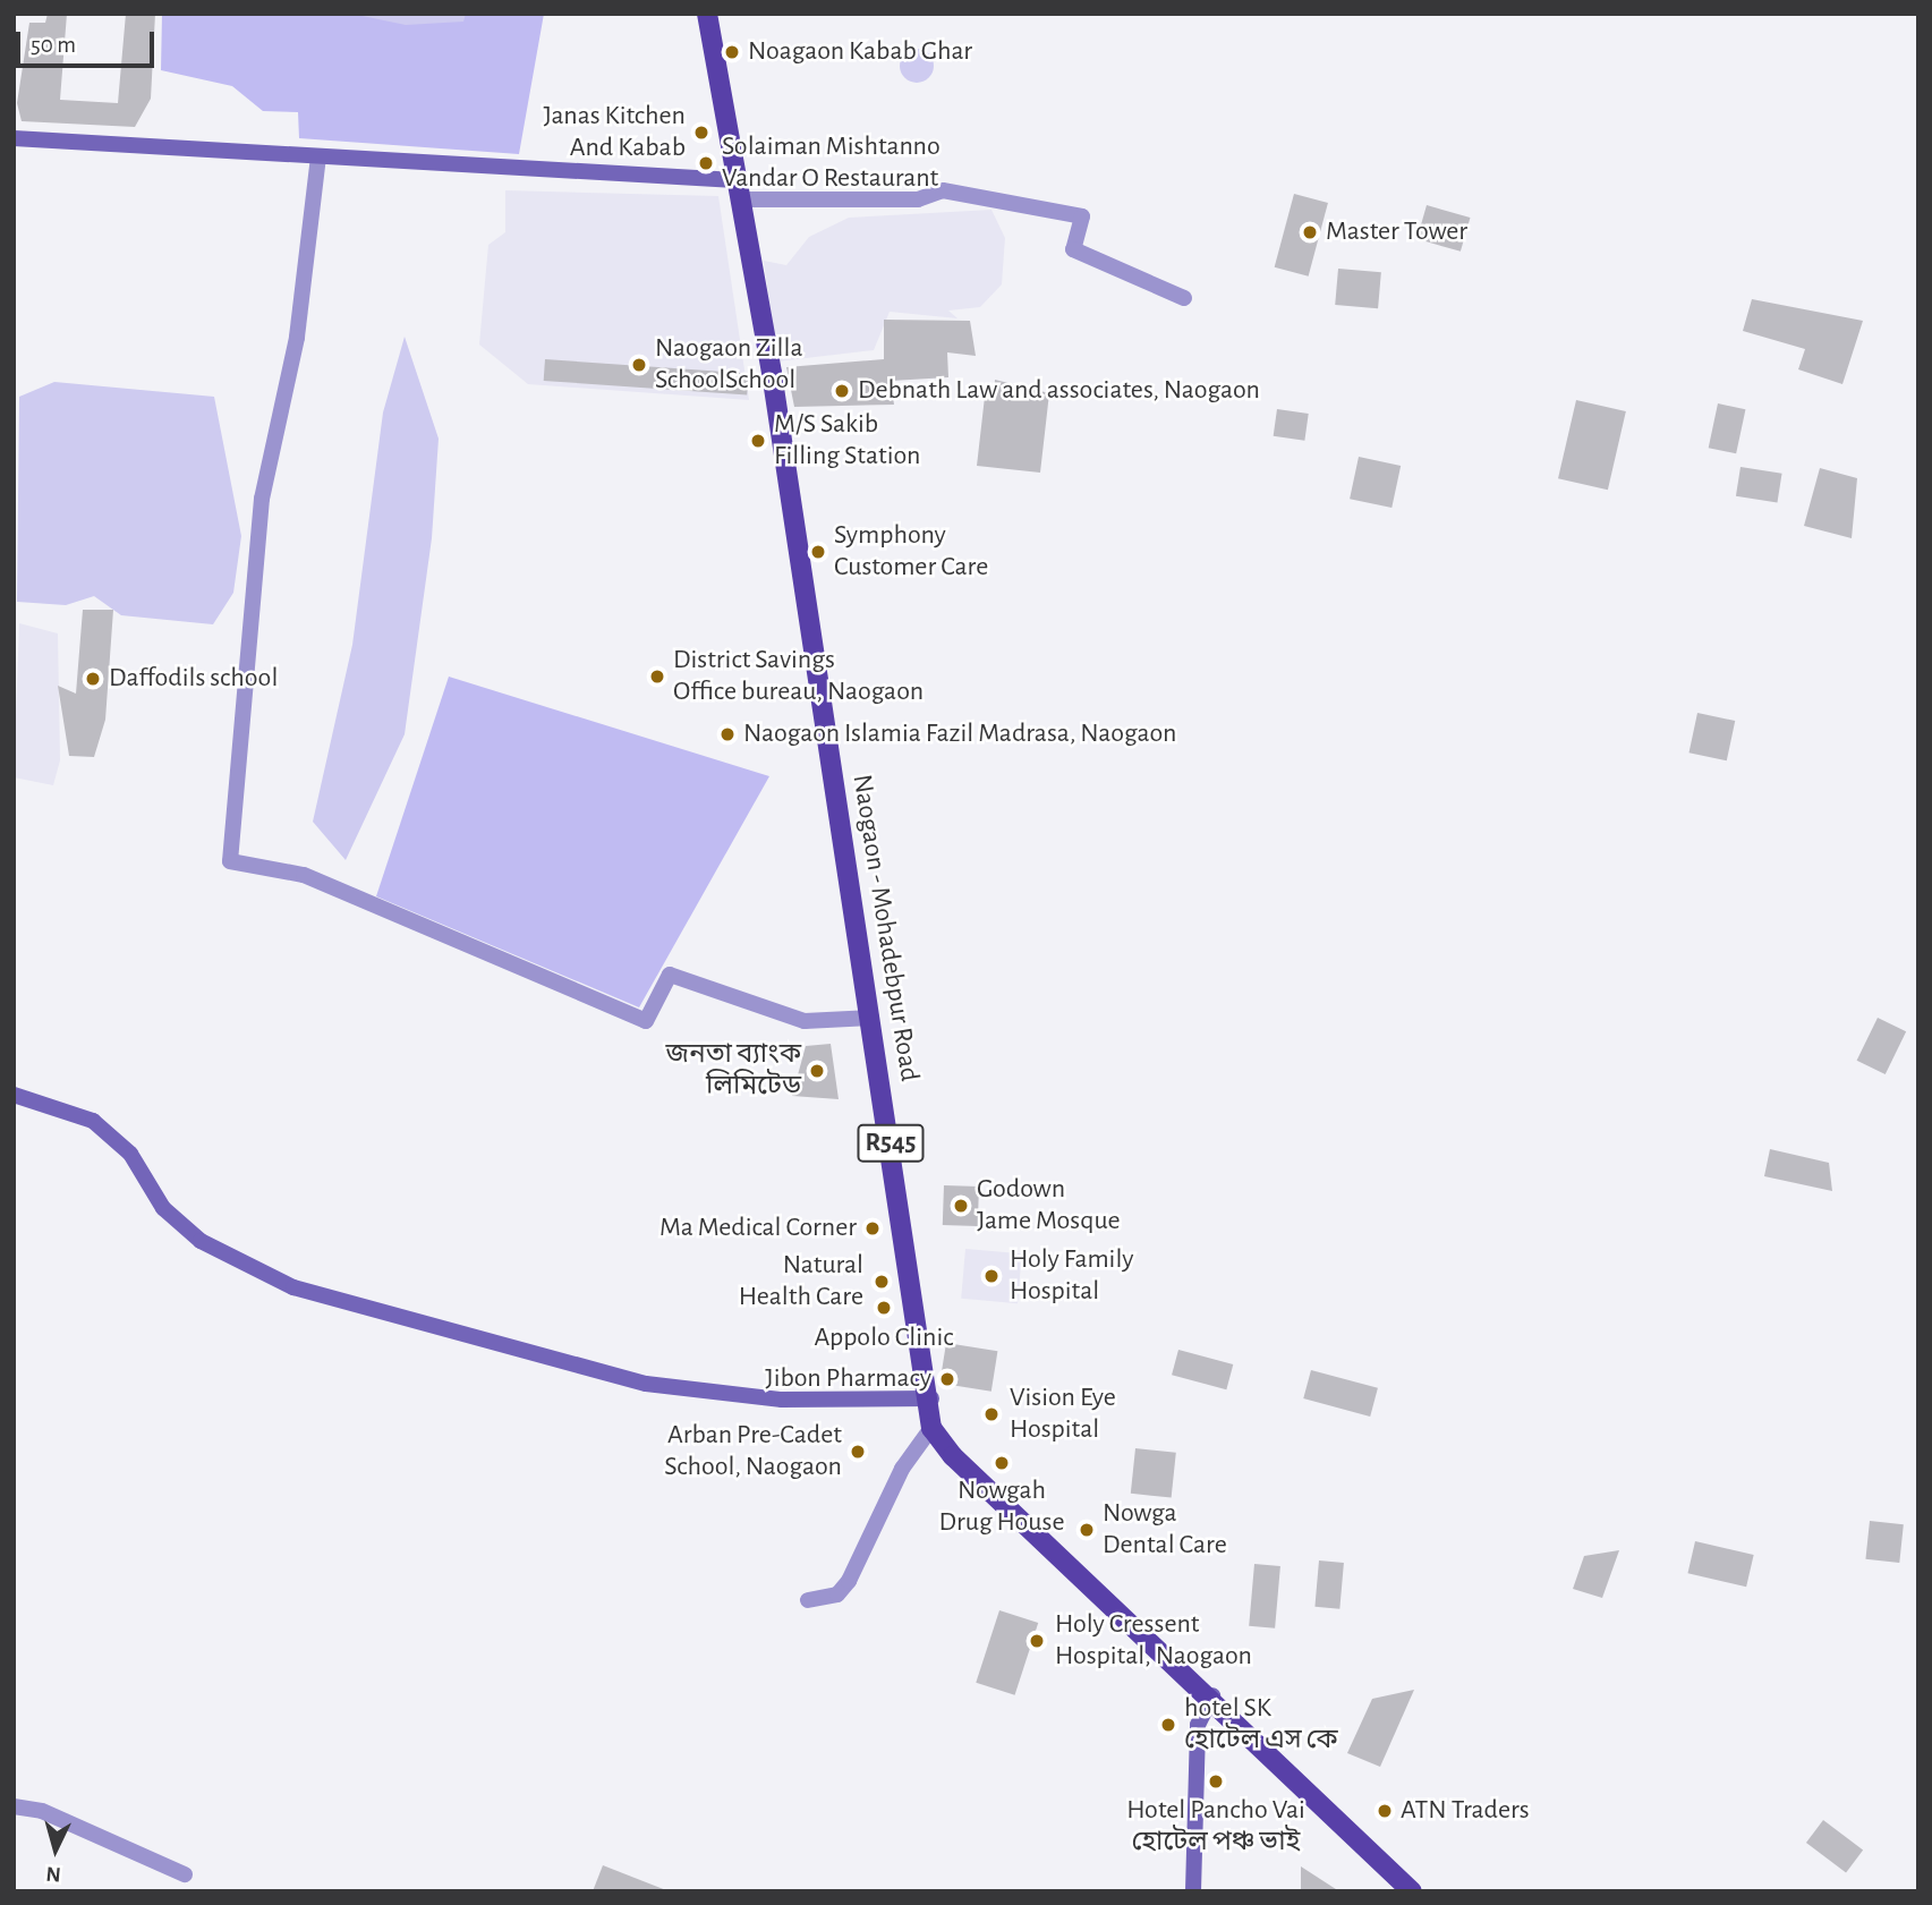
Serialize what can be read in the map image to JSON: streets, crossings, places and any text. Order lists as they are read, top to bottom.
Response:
{
  "streets": {
    "main road": ["Naogaon - Mohadebpur Road", "R545"]
  },
  "crossings": [
    ["Naogaon - Mohadebpur Road", "R545"]
  ],
  "places": [
    "Noagaon Kabab Ghar",
    "Janas Kitchen And Kabab",
    "Solaiman Mishtanno Vandar O Restaurant",
    "Master Tower",
    "Naogaon Zilla SchoolSchool",
    "Debnath Law and associates, Naogaon",
    "M/S Sakib Filling Station",
    "Symphony Customer Care",
    "District Savings Office bureau, Naogaon",
    "Daffodils school",
    "Naogaon Islamia Fazil Madrasa, Naogaon",
    "জনতা ব্যাংক লিমিটেড",
    "Godown Jame Mosque",
    "Ma Medical Corner",
    "Holy Family Hospital",
    "Natural Health Care",
    "Appolo Clinic",
    "Jibon Pharmacy",
    "Vision Eye Hospital",
    "Arban Pre-Cadet School, Naogaon",
    "Nowgah Drug House",
    "Nowga Dental Care",
    "Holy Cressent Hospital, Naogaon",
    "hotel SK হোটেল এস কে",
    "Hotel Pancho Vai হোটেল পঞ্চ ভাই",
    "ATN Traders"
  ],
  "scale_bar": "50 m",
  "north": "bottom"
}
